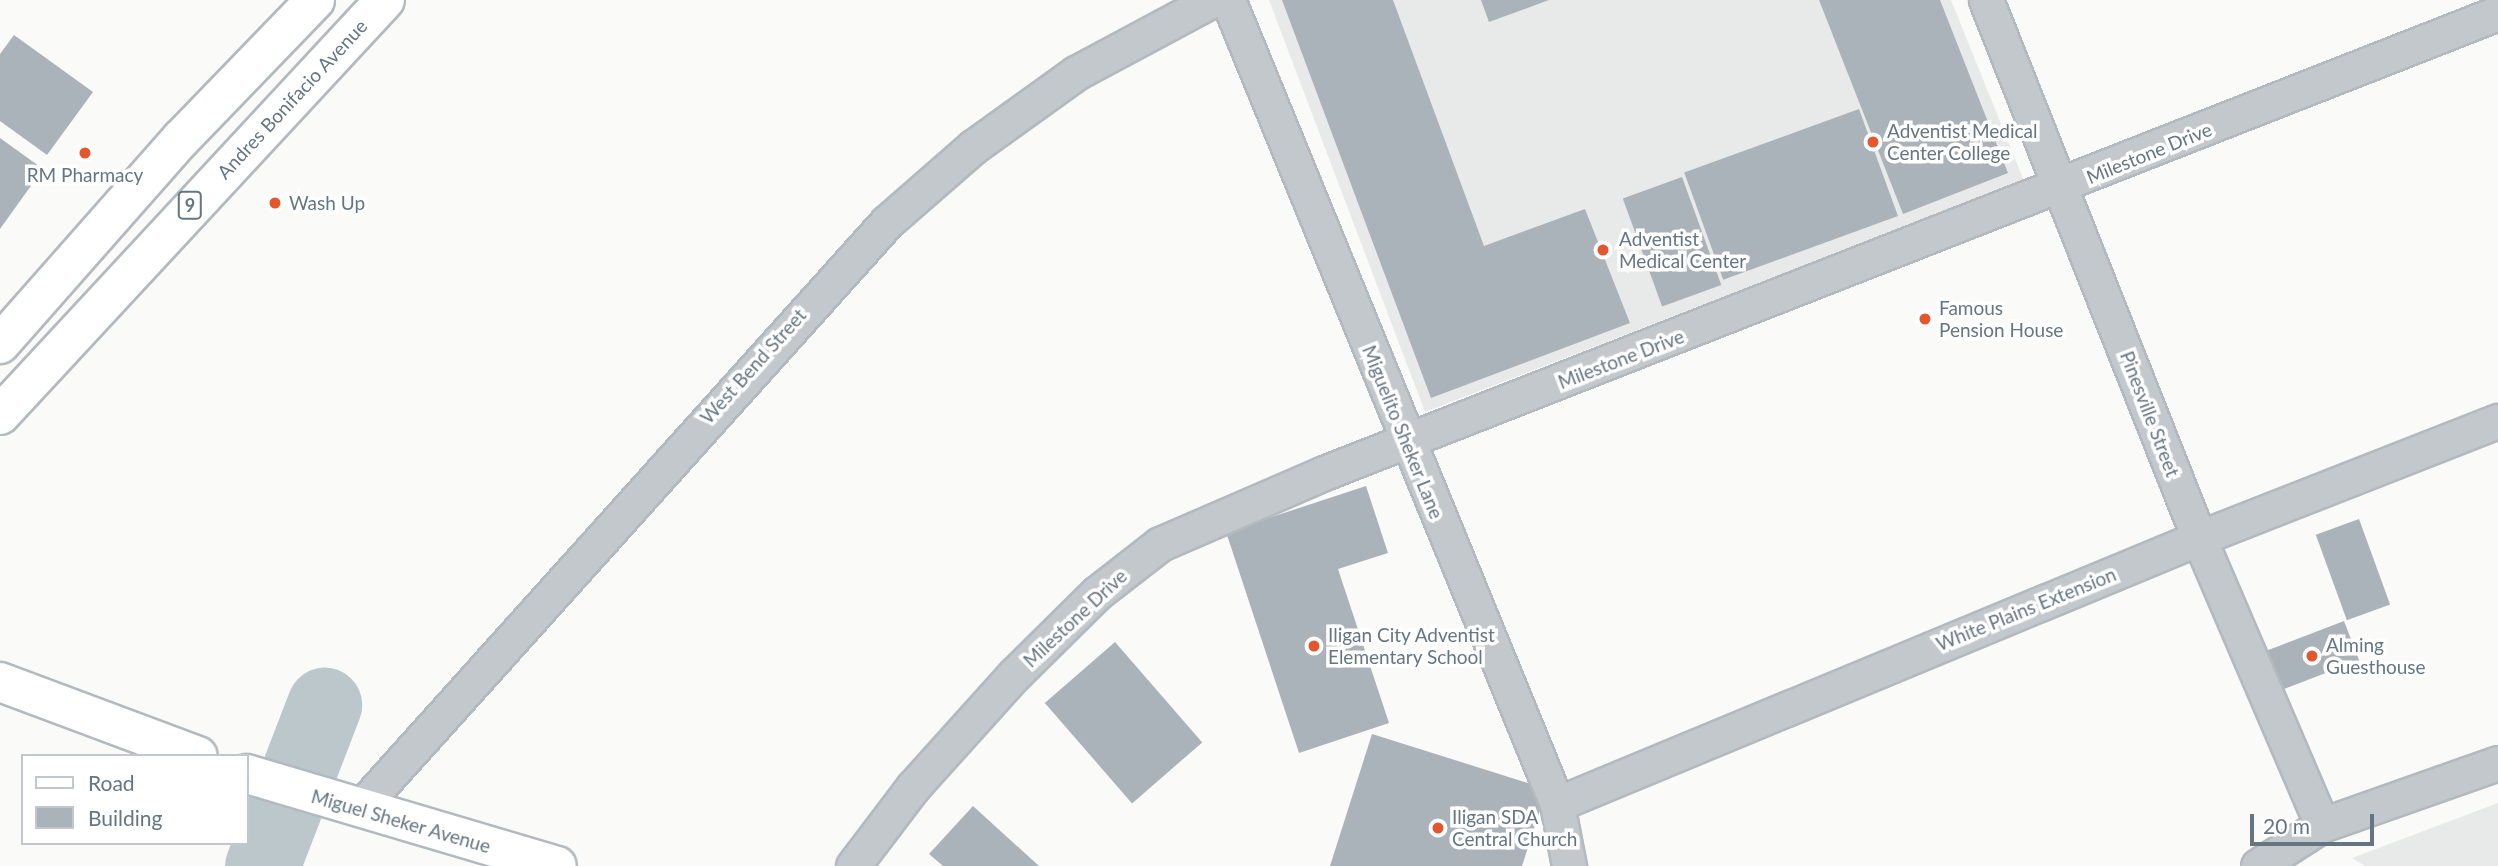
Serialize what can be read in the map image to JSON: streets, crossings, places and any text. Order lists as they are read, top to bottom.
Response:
{
  "streets": {
    "main road": ["Andres Bonifacio Avenue", "9", "Miguel Sheker Avenue"],
    "street": [
      "Milestone Drive",
      "West Bend Street",
      "Pinesville Street",
      "Miguelito Sheker Lane",
      "White Plains Extension"
    ]
  },
  "crossings": [
    ["Milestone Drive", "Pinesville Street"],
    ["Milestone Drive", "Miguelito Sheker Lane"],
    ["West Bend Street", "Miguel Sheker Avenue"],
    ["Pinesville Street", "White Plains Extension"],
    ["Miguelito Sheker Lane", "White Plains Extension"]
  ],
  "places": [
    "Adventist Medical Center College",
    "RM Pharmacy",
    "Wash Up",
    "Adventist Medical Center",
    "Famous Pension House",
    "Iligan City Adventist Elementary School",
    "Alming Guesthouse",
    "Iligan SDA Central Church"
  ],
  "legend": ["Road", "Building"],
  "scale_bar": "20 m"
}
